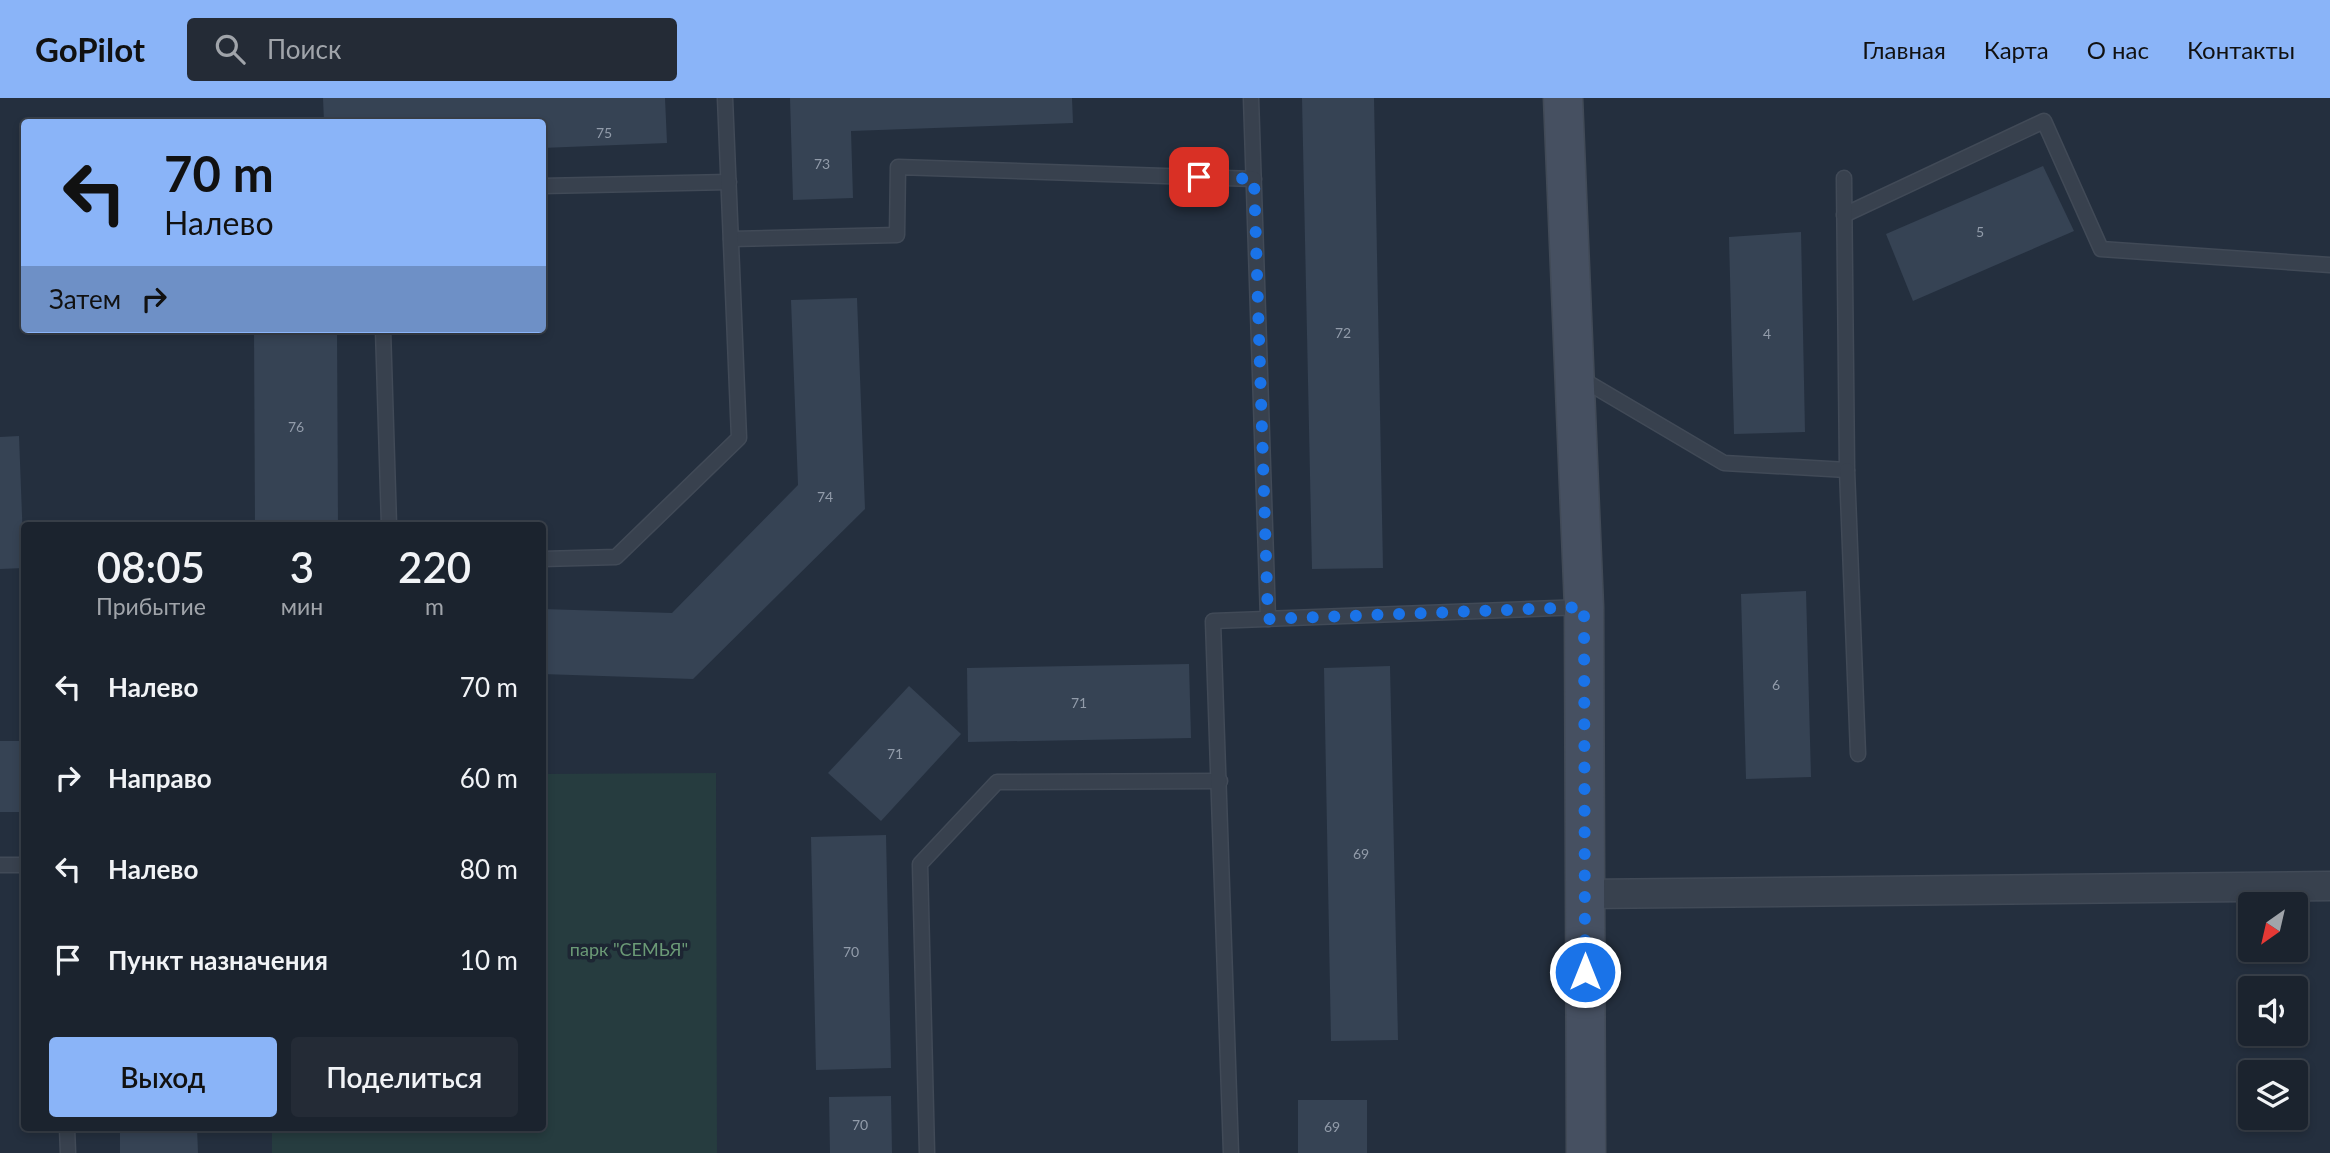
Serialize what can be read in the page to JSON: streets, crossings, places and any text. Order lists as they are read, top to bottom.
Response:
{
  "parks": ["парк \"СЕМЬЯ\""],
  "house_numbers": [
    "75",
    "73",
    "5",
    "72",
    "4",
    "76",
    "74",
    "6",
    "71",
    "71",
    "69",
    "70",
    "70",
    "69"
  ],
  "north": "bottom left",
  "page": {
    "header": "GoPilot",
    "search": "Поиск",
    "nav": [
      "Главная",
      "Карта",
      "О нас",
      "Контакты"
    ],
    "turn": ["70 m", "Налево"],
    "then": "Затем",
    "eta": [
      "08:05",
      "Прибытие",
      "3",
      "мин",
      "220",
      "m"
    ],
    "list": [
      {
        "name": "Налево",
        "value": "70 m"
      },
      {
        "name": "Направо",
        "value": "60 m"
      },
      {
        "name": "Налево",
        "value": "80 m"
      },
      {
        "name": "Пункт назначения",
        "value": "10 m"
      }
    ],
    "buttons": ["Выход", "Поделиться"]
  }
}
